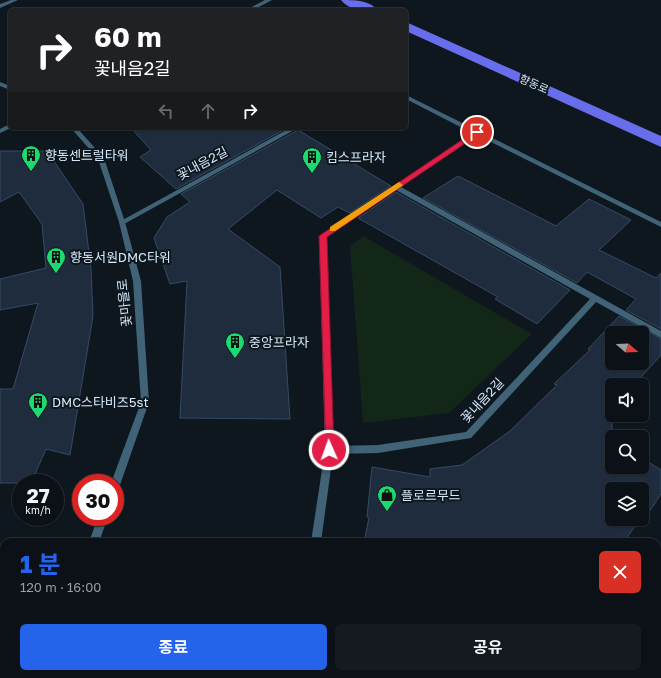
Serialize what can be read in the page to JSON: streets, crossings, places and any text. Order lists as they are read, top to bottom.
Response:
{
  "streets": {
    "main road": ["향동로"],
    "street": ["꽃내음2길", "꽃마을로"]
  },
  "crossings": [
    ["꽃내음2길", "꽃마을로"]
  ],
  "places": {
    "building": [
      "향동센트럴타워",
      "킴스프라자",
      "향동서원DMC타워",
      "중앙프라자",
      "DMC스타비즈5st"
    ],
    "shop": ["플로르무드"]
  },
  "north": "right",
  "page": {
    "turn": ["60 m", "꽃내음2길"],
    "speed": "27 km/h",
    "limit": "30",
    "heading": ["1 분", "120 m · 16:00"],
    "buttons": ["종료", "공유"]
  }
}
